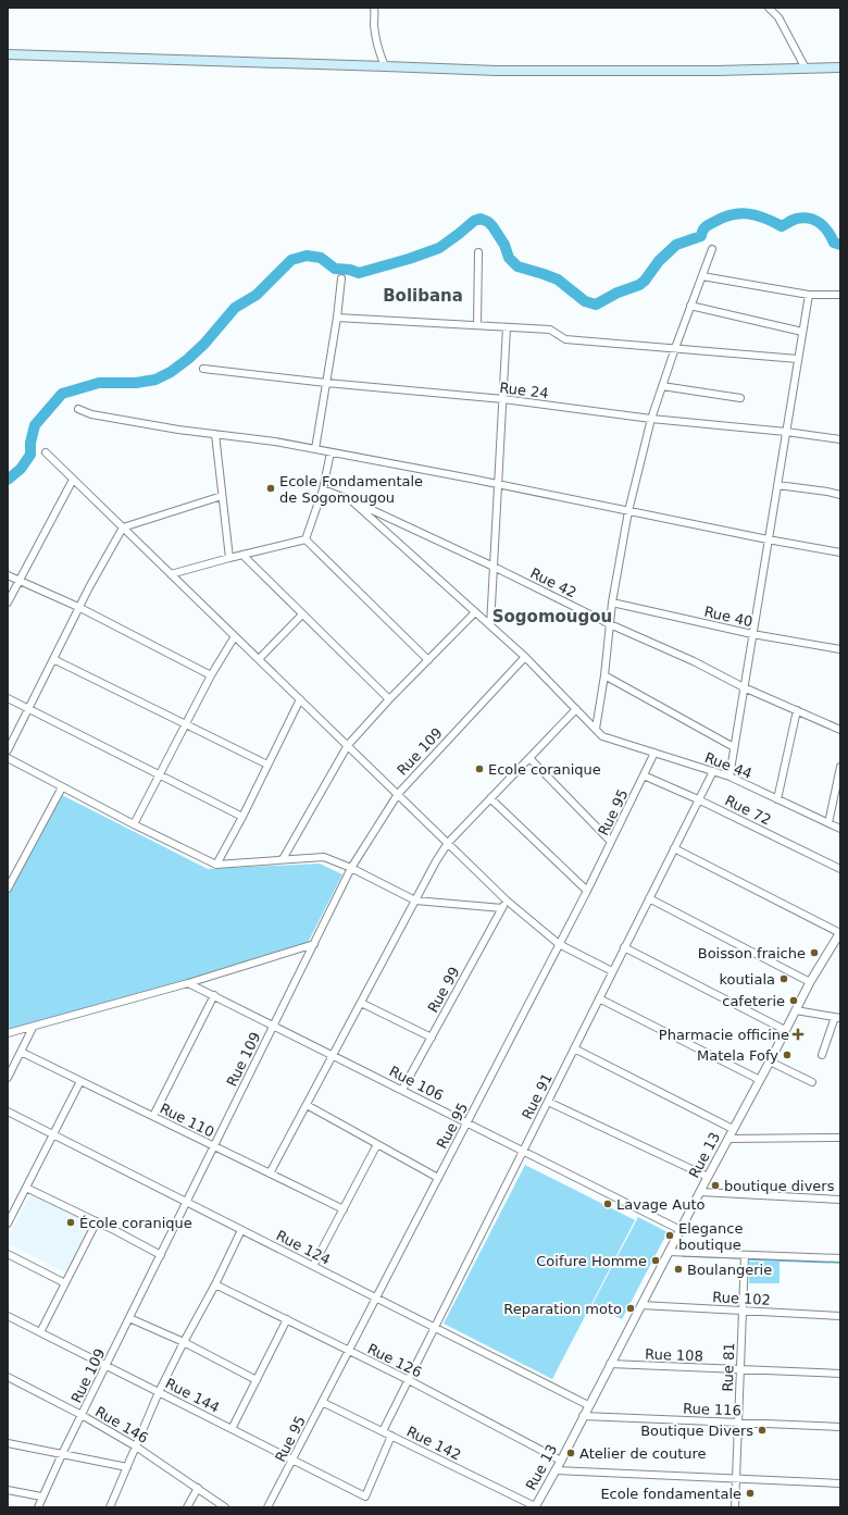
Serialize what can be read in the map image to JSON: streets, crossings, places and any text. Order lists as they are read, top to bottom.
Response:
{
  "streets": {
    "street": [
      "Rue 24",
      "Rue 42",
      "Rue 40",
      "Rue 109",
      "Rue 44",
      "Rue 72",
      "Rue 95",
      "Rue 99",
      "Rue 106",
      "Rue 91",
      "Rue 110",
      "Rue 13",
      "Rue 124",
      "Rue 102",
      "Rue 108",
      "Rue 126",
      "Rue 81",
      "Rue 144",
      "Rue 116",
      "Rue 146",
      "Rue 142"
    ]
  },
  "crossings": [
    ["Rue 42", "Rue 109"],
    ["Rue 42", "Rue 44"],
    ["Rue 109", "Rue 106"],
    ["Rue 109", "Rue 110"],
    ["Rue 109", "Rue 124"],
    ["Rue 109", "Rue 144"],
    ["Rue 109", "Rue 146"],
    ["Rue 44", "Rue 95"],
    ["Rue 44", "Rue 91"],
    ["Rue 72", "Rue 95"],
    ["Rue 72", "Rue 91"],
    ["Rue 95", "Rue 106"],
    ["Rue 95", "Rue 124"],
    ["Rue 95", "Rue 126"],
    ["Rue 95", "Rue 144"],
    ["Rue 95", "Rue 142"],
    ["Rue 99", "Rue 106"],
    ["Rue 106", "Rue 91"],
    ["Rue 106", "Rue 13"],
    ["Rue 91", "Rue 124"],
    ["Rue 91", "Rue 126"],
    ["Rue 91", "Rue 142"],
    ["Rue 13", "Rue 124"],
    ["Rue 13", "Rue 102"],
    ["Rue 13", "Rue 108"],
    ["Rue 13", "Rue 126"],
    ["Rue 13", "Rue 116"],
    ["Rue 13", "Rue 142"],
    ["Rue 102", "Rue 81"],
    ["Rue 108", "Rue 81"],
    ["Rue 81", "Rue 116"],
    ["Rue 144", "Rue 142"]
  ],
  "districts": ["Bolibana", "Sogomougou"],
  "places": {
    "other": [
      "Ecole Fondamentale de Sogomougou",
      "Ecole coranique",
      "Boisson fraiche",
      "koutiala",
      "cafeterie",
      "Matela Fofy",
      "boutique divers",
      "Lavage Auto",
      "École coranique",
      "Elegance boutique",
      "Coifure Homme",
      "Boulangerie",
      "Reparation moto",
      "Boutique Divers",
      "Atelier de couture",
      "Ecole fondamentale"
    ],
    "health": ["Pharmacie officine"]
  }
}
